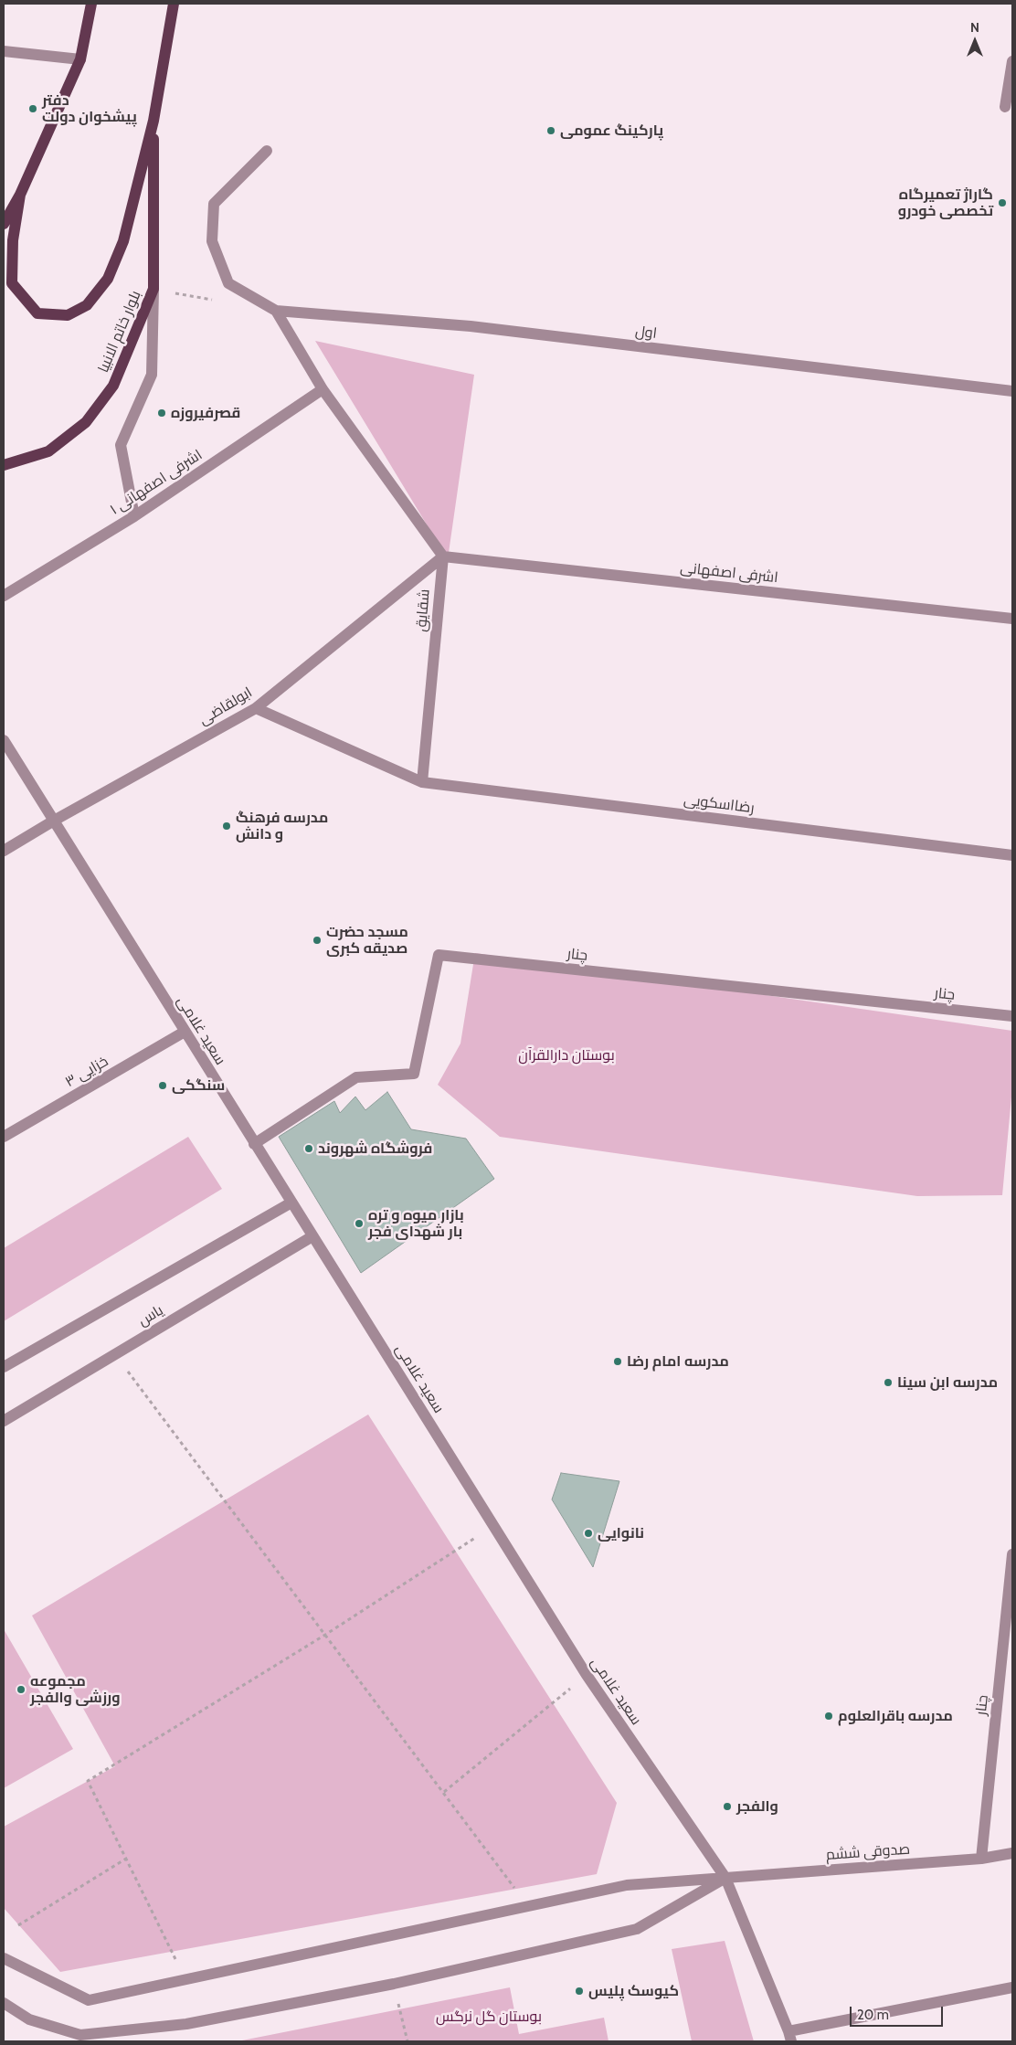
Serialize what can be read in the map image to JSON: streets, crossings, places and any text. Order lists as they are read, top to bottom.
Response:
{
  "streets": {
    "main road": ["بلوار خاتم الانبیا"],
    "street": [
      "اول",
      "اشرفی اصفهانی ۱",
      "اشرفی اصفهانی",
      "شقایق",
      "ابولقاضی",
      "رضااسکویی",
      "چنار",
      "سعید غلامی",
      "خزایی ۳",
      "یاس",
      "صدوقی ششم"
    ]
  },
  "crossings": [
    ["اشرفی اصفهانی", "شقایق"],
    ["اشرفی اصفهانی", "ابولقاضی"],
    ["شقایق", "ابولقاضی"],
    ["شقایق", "رضااسکویی"],
    ["ابولقاضی", "سعید غلامی"],
    ["چنار", "سعید غلامی"],
    ["چنار", "صدوقی ششم"],
    ["سعید غلامی", "خزایی ۳"],
    ["سعید غلامی", "یاس"],
    ["سعید غلامی", "صدوقی ششم"]
  ],
  "parks": ["بوستان دارالقرآن", "بوستان گل نرگس"],
  "places": [
    "دفتر پیشخوان دولت",
    "پارکینگ عمومی",
    "گاراژ تعمیرگاه تخصصی خودرو",
    "قصرفیروزه",
    "مدرسه فرهنگ و دانش",
    "مسجد حضرت صدیقه کبری",
    "سنگکی",
    "فروشگاه شهروند",
    "بازار میوه و تره‌ بار شهدای فجر",
    "مدرسه امام رضا",
    "مدرسه ابن سینا",
    "نانوایی",
    "مجموعه ورزشی والفجر",
    "مدرسه باقرالعلوم",
    "والفجر",
    "کیوسک پلیس"
  ],
  "scale_bar": "20 m",
  "north": "top"
}
